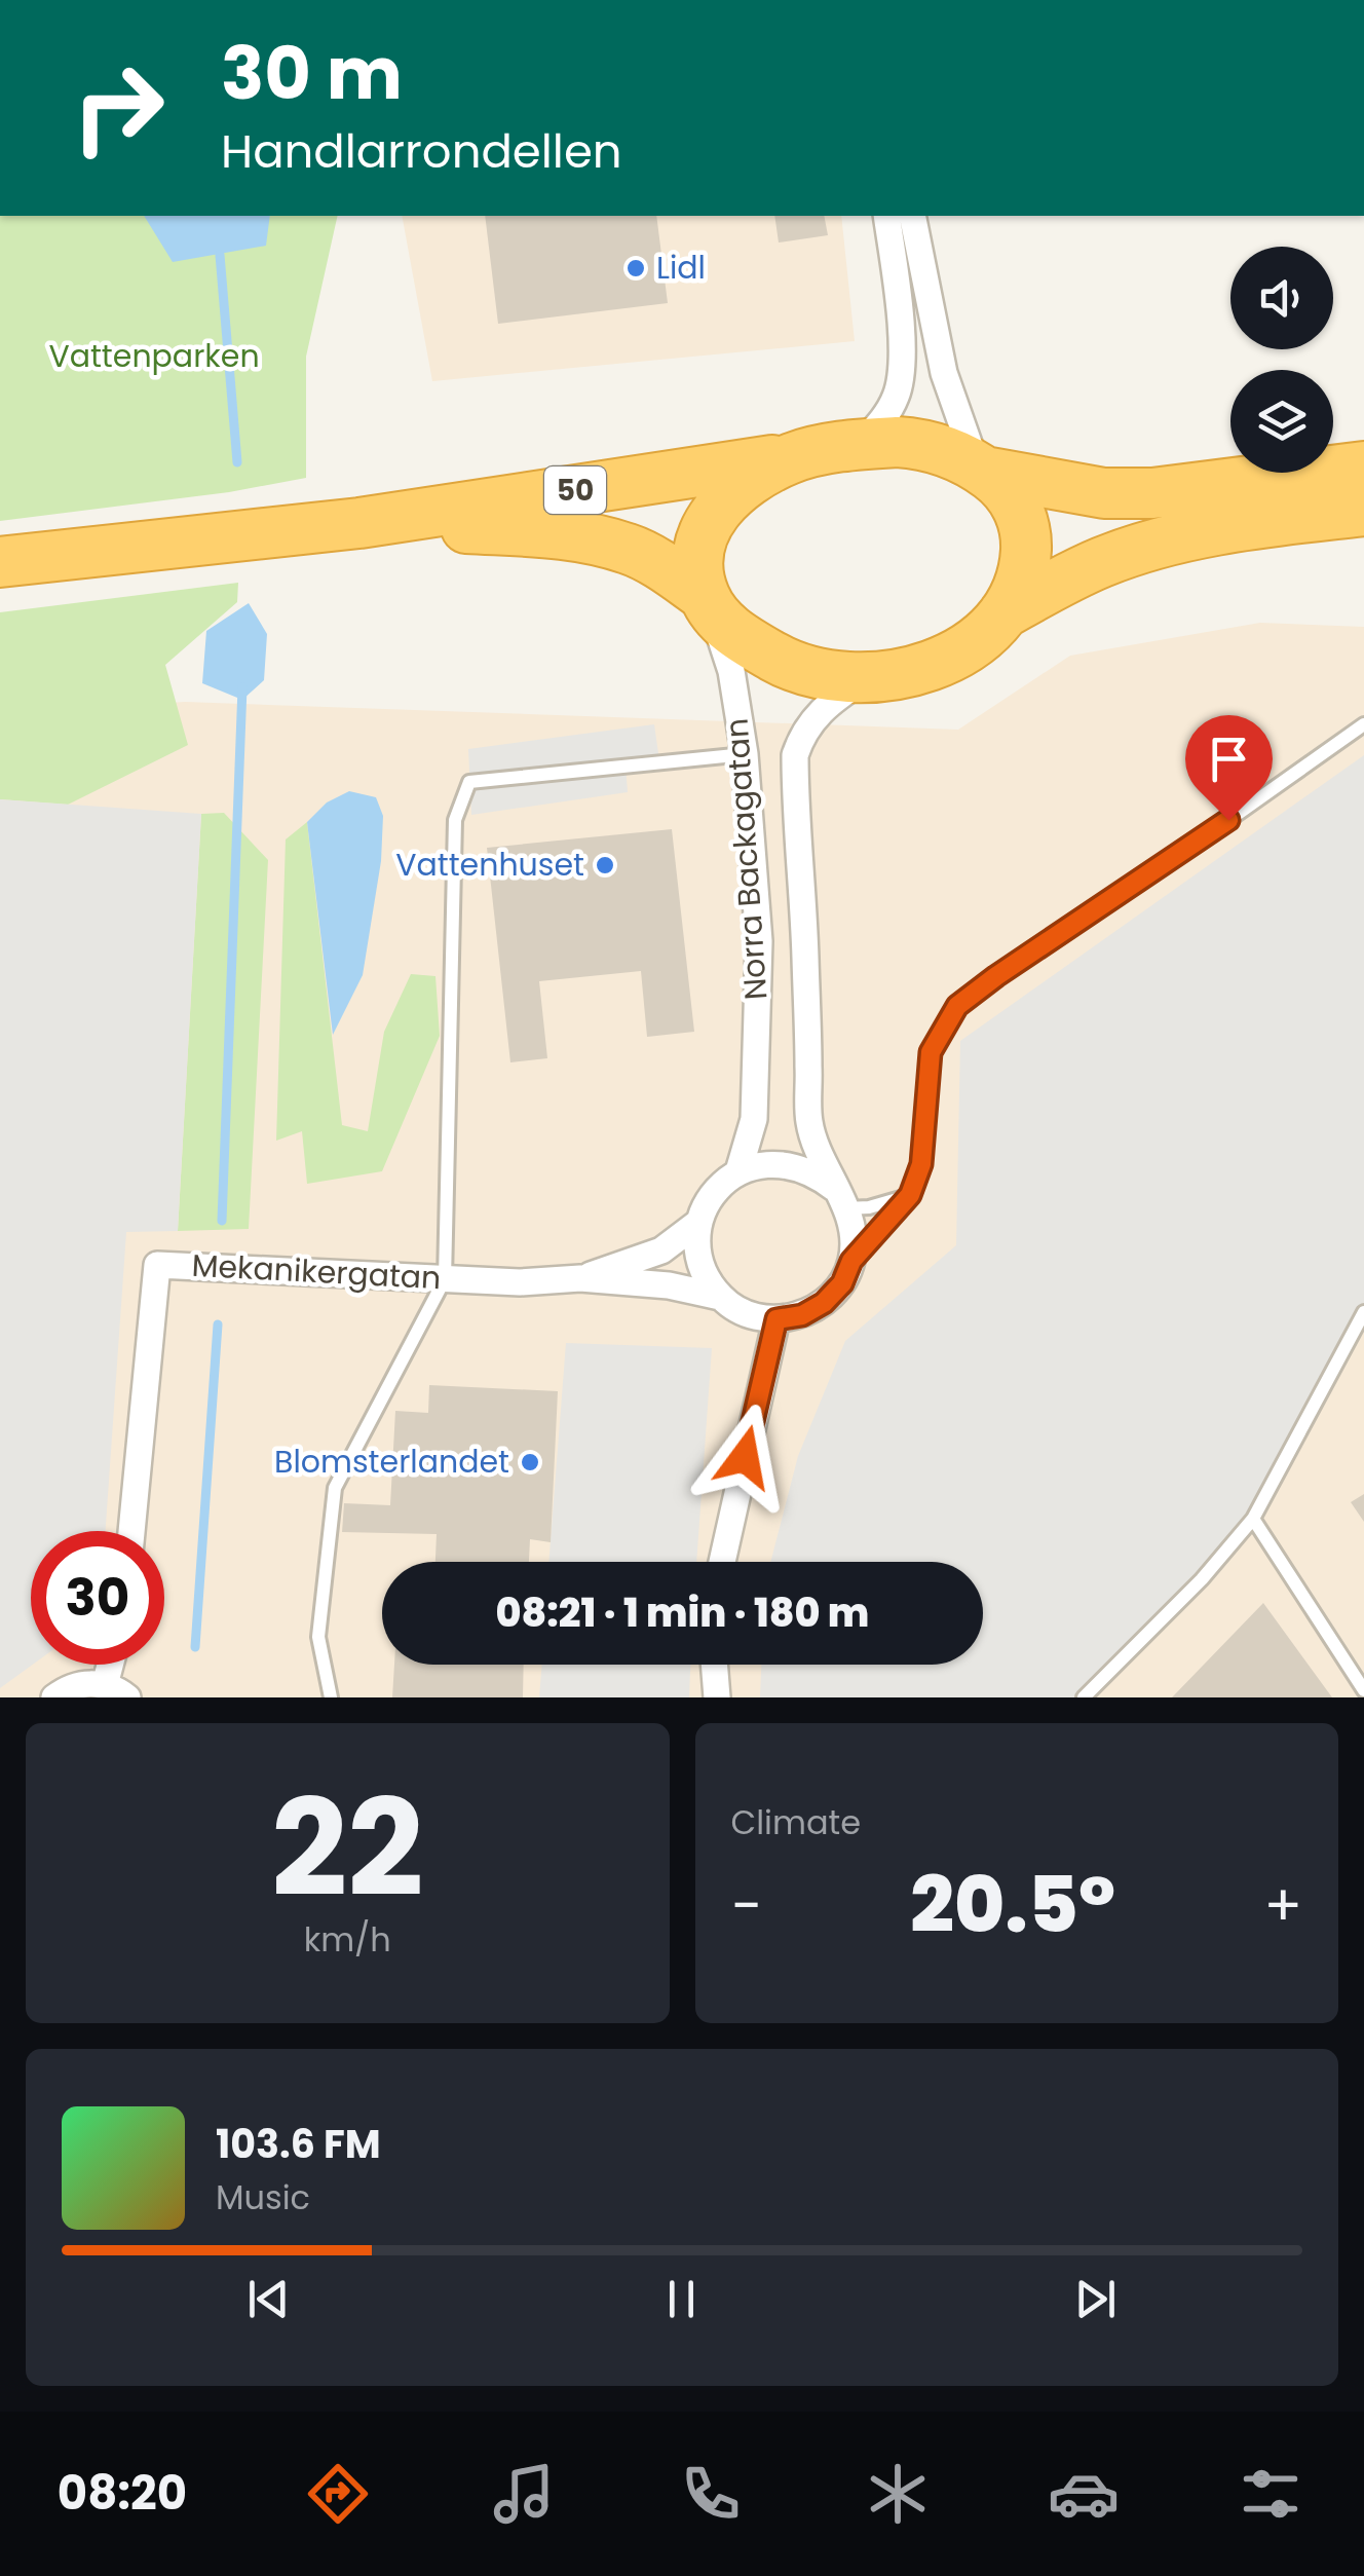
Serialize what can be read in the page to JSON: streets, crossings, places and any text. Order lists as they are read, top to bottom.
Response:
{
  "streets": {
    "highway": ["50"],
    "street": ["Norra Backagatan", "Mekanikergatan"]
  },
  "crossings": [
    ["50", "Norra Backagatan"],
    ["Norra Backagatan", "Mekanikergatan"]
  ],
  "parks": ["Vattenparken"],
  "places": ["Lidl", "Vattenhuset", "Blomsterlandet"],
  "page": {
    "turn": ["30 m", "Handlarrondellen"],
    "limit": "30",
    "trip": "08:21 · 1 min · 180 m",
    "tile": [
      ["22", "km/h"],
      "Climate"
    ],
    "heat": ["−", "20.5°", "+"],
    "song": ["103.6 FM", "Music"],
    "tabs": "08:20"
  }
}
